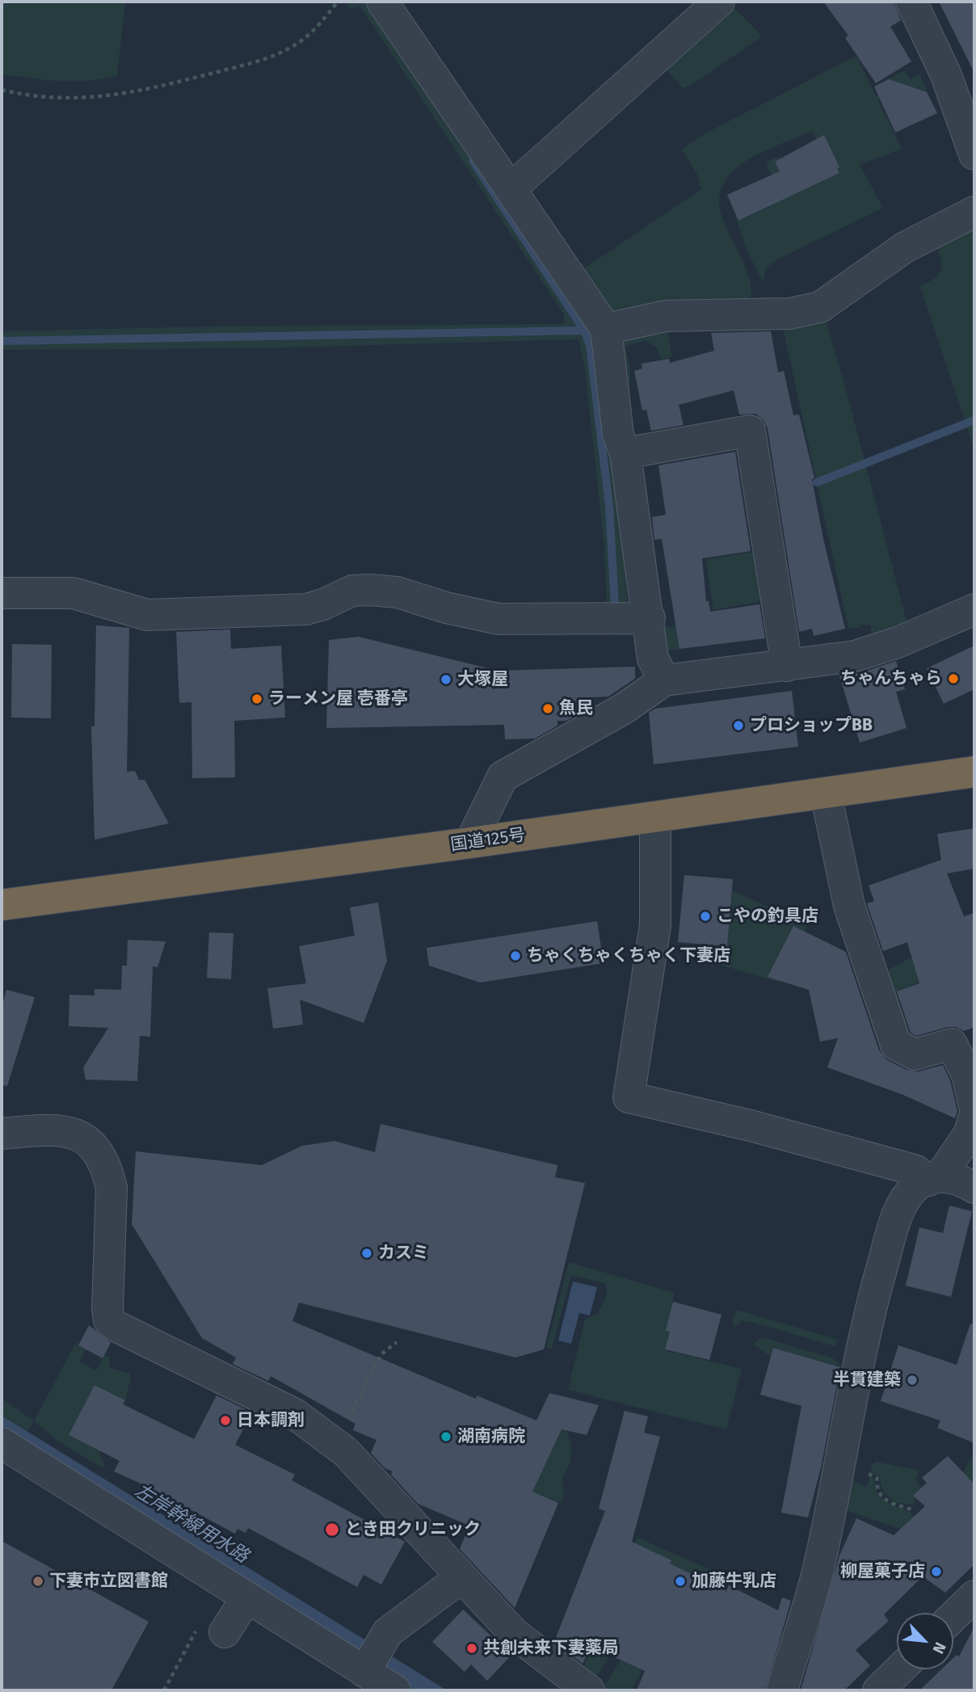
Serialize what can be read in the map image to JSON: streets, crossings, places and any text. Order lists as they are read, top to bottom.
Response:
{
  "streets": {
    "highway": ["国道125号"]
  },
  "water": ["左岸幹線用水路"],
  "places": [
    "ちゃんちゃら",
    "大塚屋",
    "ラーメン屋 壱番亭",
    "魚民",
    "プロショップBB",
    "こやの釣具店",
    "ちゃくちゃくちゃく下妻店",
    "カスミ",
    "半貫建築",
    "日本調剤",
    "湖南病院",
    "とき田クリニック",
    "柳屋菓子店",
    "下妻市立図書館",
    "加藤牛乳店",
    "共創未来下妻薬局"
  ],
  "north": "bottom right"
}
